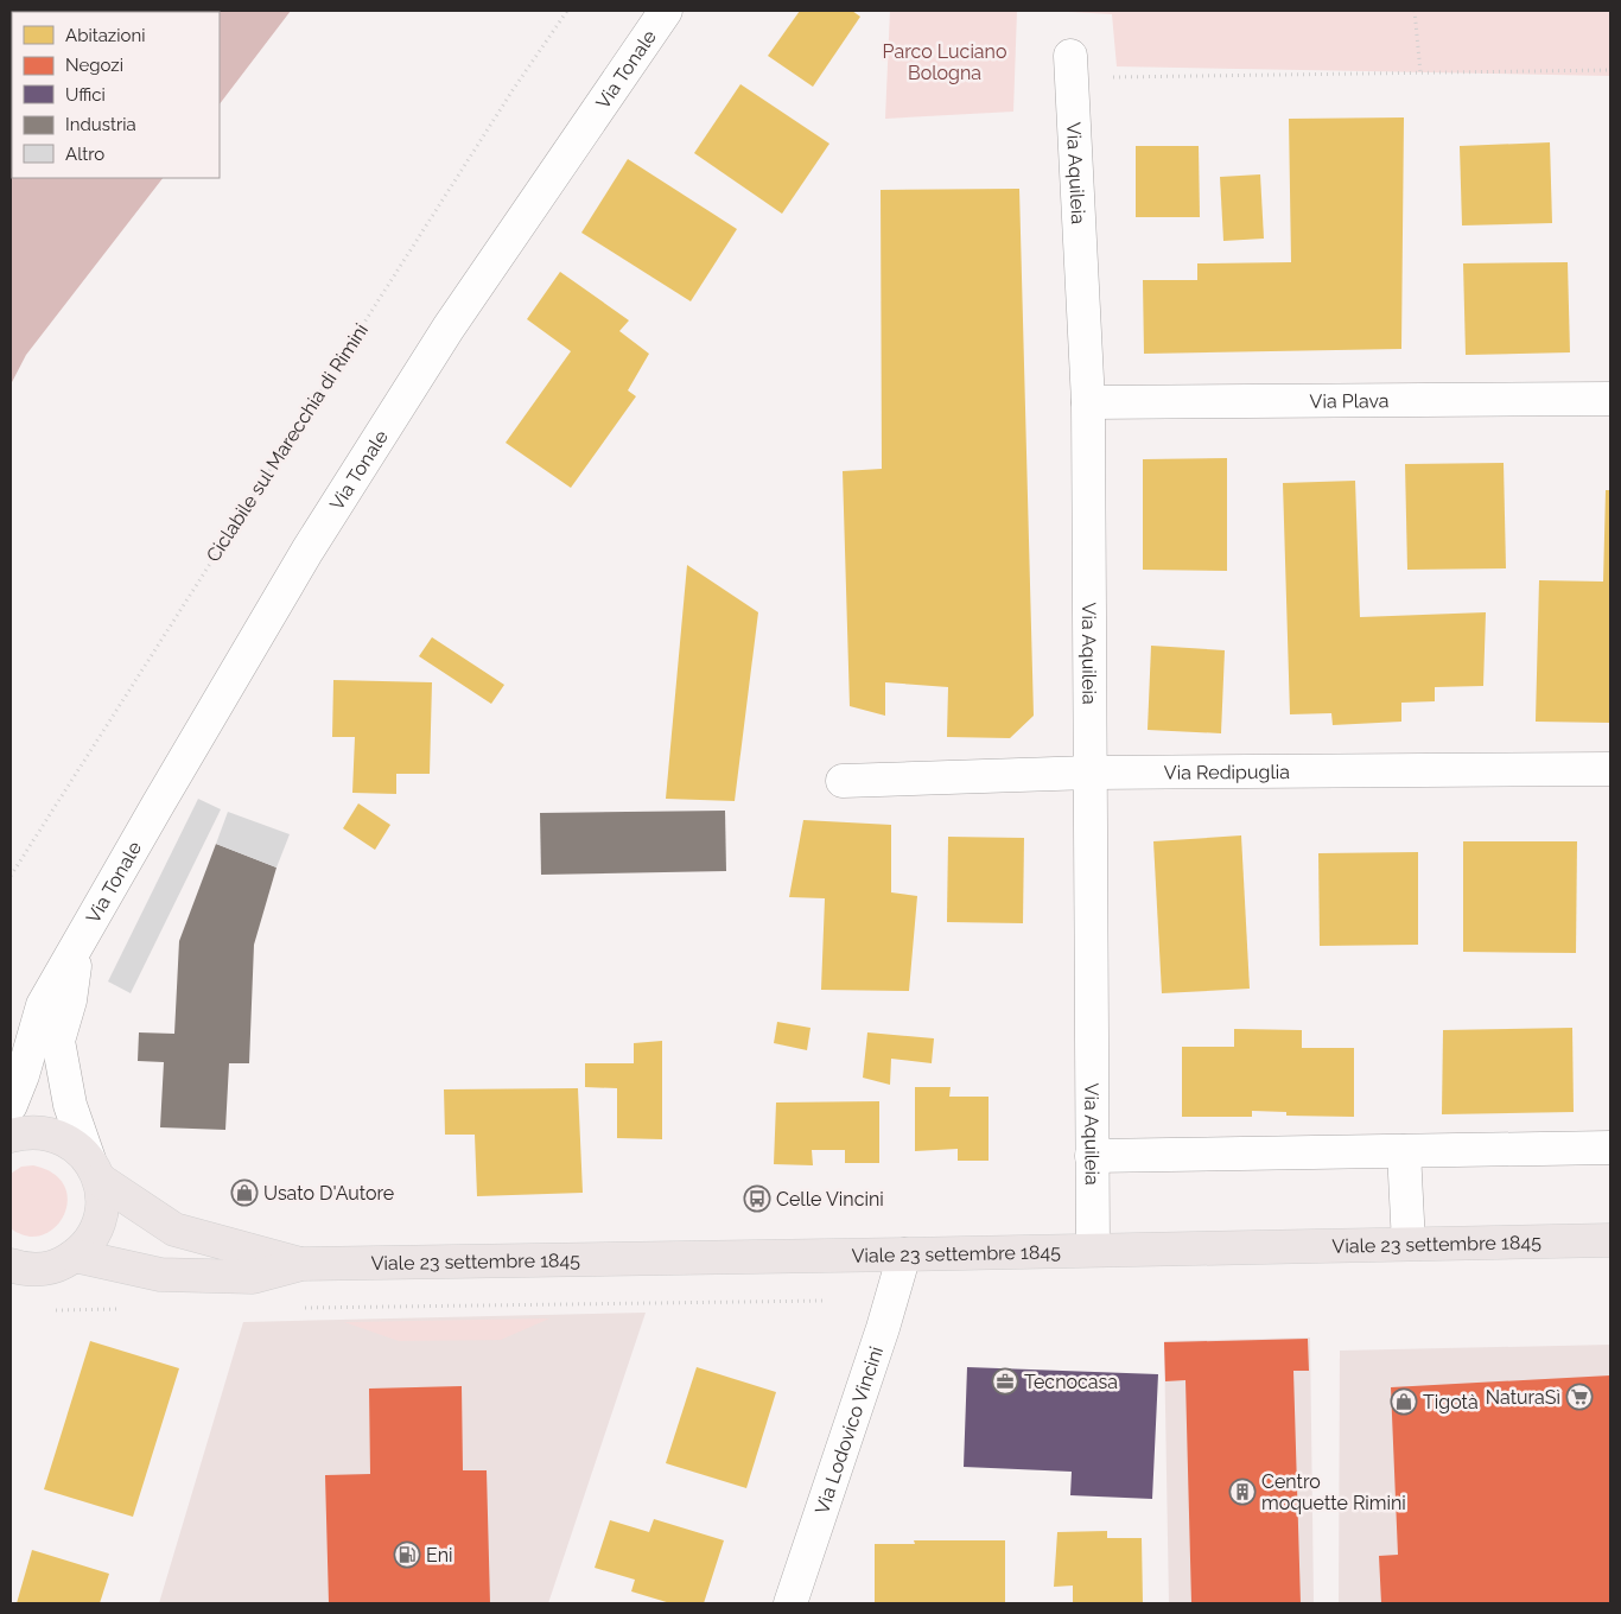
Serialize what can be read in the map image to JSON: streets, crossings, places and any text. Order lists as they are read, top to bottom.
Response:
{
  "streets": {
    "main road": ["Viale 23 settembre 1845"],
    "street": [
      "Via Tonale",
      "Via Aquileia",
      "Via Plava",
      "Via Redipuglia",
      "Via Lodovico Vincini"
    ],
    "path": ["Ciclabile sul Marecchia di Rimini"]
  },
  "crossings": [
    ["Via Tonale", "Viale 23 settembre 1845"],
    ["Via Aquileia", "Via Plava"],
    ["Via Aquileia", "Via Redipuglia"],
    ["Via Aquileia", "Viale 23 settembre 1845"],
    ["Viale 23 settembre 1845", "Via Lodovico Vincini"]
  ],
  "parks": ["Parco Luciano Bologna"],
  "places": {
    "shop": ["Usato D'Autore", "Tigotà"],
    "bus stop": ["Celle Vincini"],
    "office": ["Tecnocasa"],
    "supermarket": ["NaturaSì"],
    "building": ["Centro moquette Rimini"],
    "fuel station": ["Eni"]
  },
  "legend": [
    "Abitazioni",
    "Negozi",
    "Uffici",
    "Industria",
    "Altro"
  ]
}
